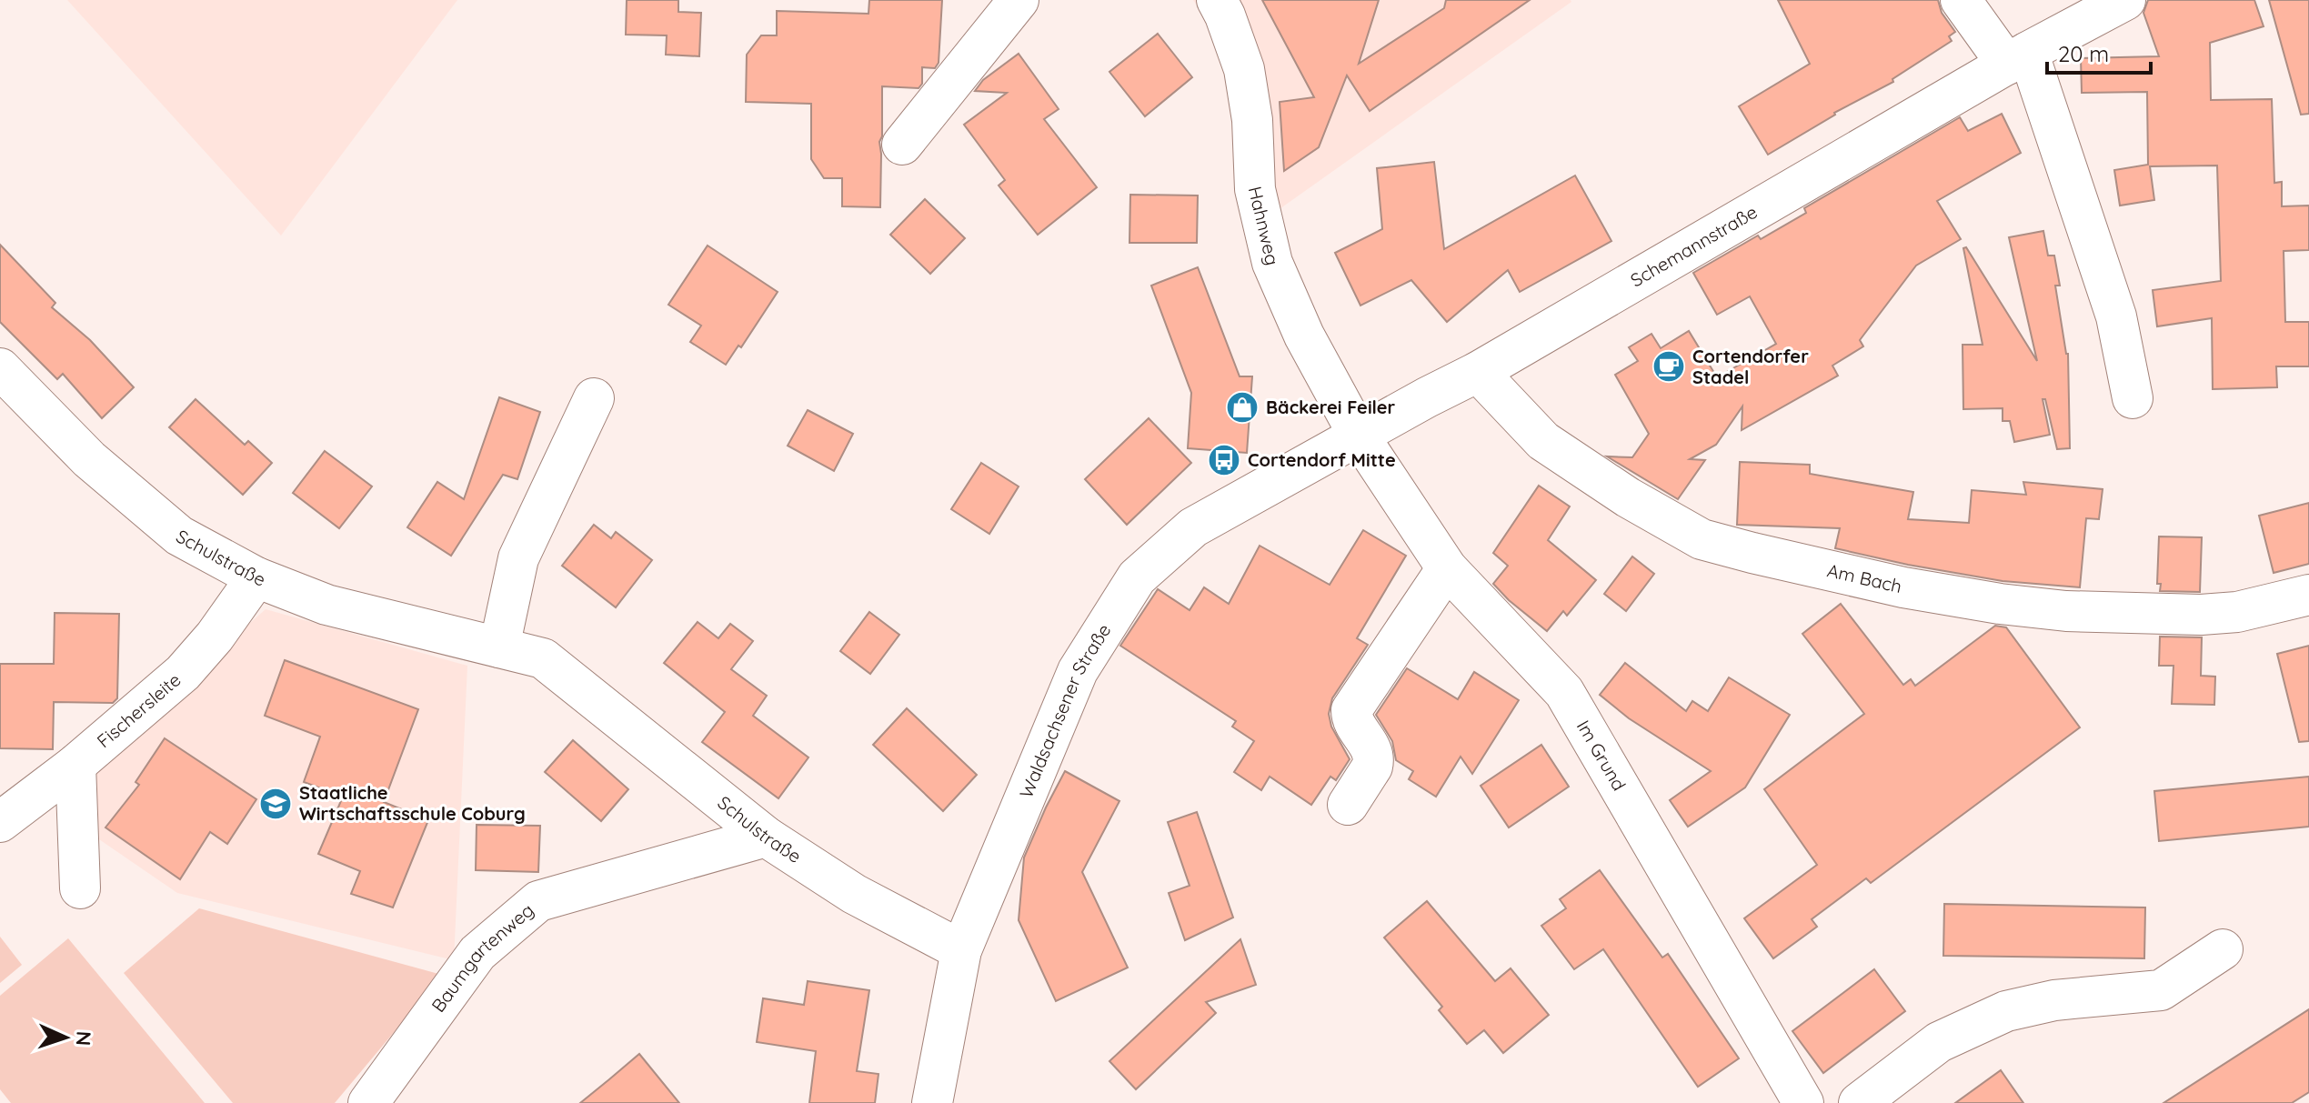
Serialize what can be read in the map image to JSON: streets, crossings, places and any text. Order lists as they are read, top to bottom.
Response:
{
  "streets": {
    "street": [
      "Hahnweg",
      "Schemannstraße",
      "Schulstraße",
      "Am Bach",
      "Fischersleite",
      "Waldsachsener Straße",
      "Im Grund",
      "Baumgartenweg"
    ]
  },
  "crossings": [
    ["Hahnweg", "Schemannstraße"],
    ["Hahnweg", "Waldsachsener Straße"],
    ["Hahnweg", "Im Grund"],
    ["Schemannstraße", "Am Bach"],
    ["Schemannstraße", "Waldsachsener Straße"],
    ["Schemannstraße", "Im Grund"],
    ["Schulstraße", "Fischersleite"],
    ["Schulstraße", "Waldsachsener Straße"],
    ["Schulstraße", "Baumgartenweg"],
    ["Waldsachsener Straße", "Im Grund"]
  ],
  "places": {
    "cafe": ["Cortendorfer Stadel"],
    "shop": ["Bäckerei Feiler"],
    "bus stop": ["Cortendorf Mitte"],
    "school or university": ["Staatliche Wirtschaftsschule Coburg"]
  },
  "scale_bar": "20 m",
  "north": "right"
}
